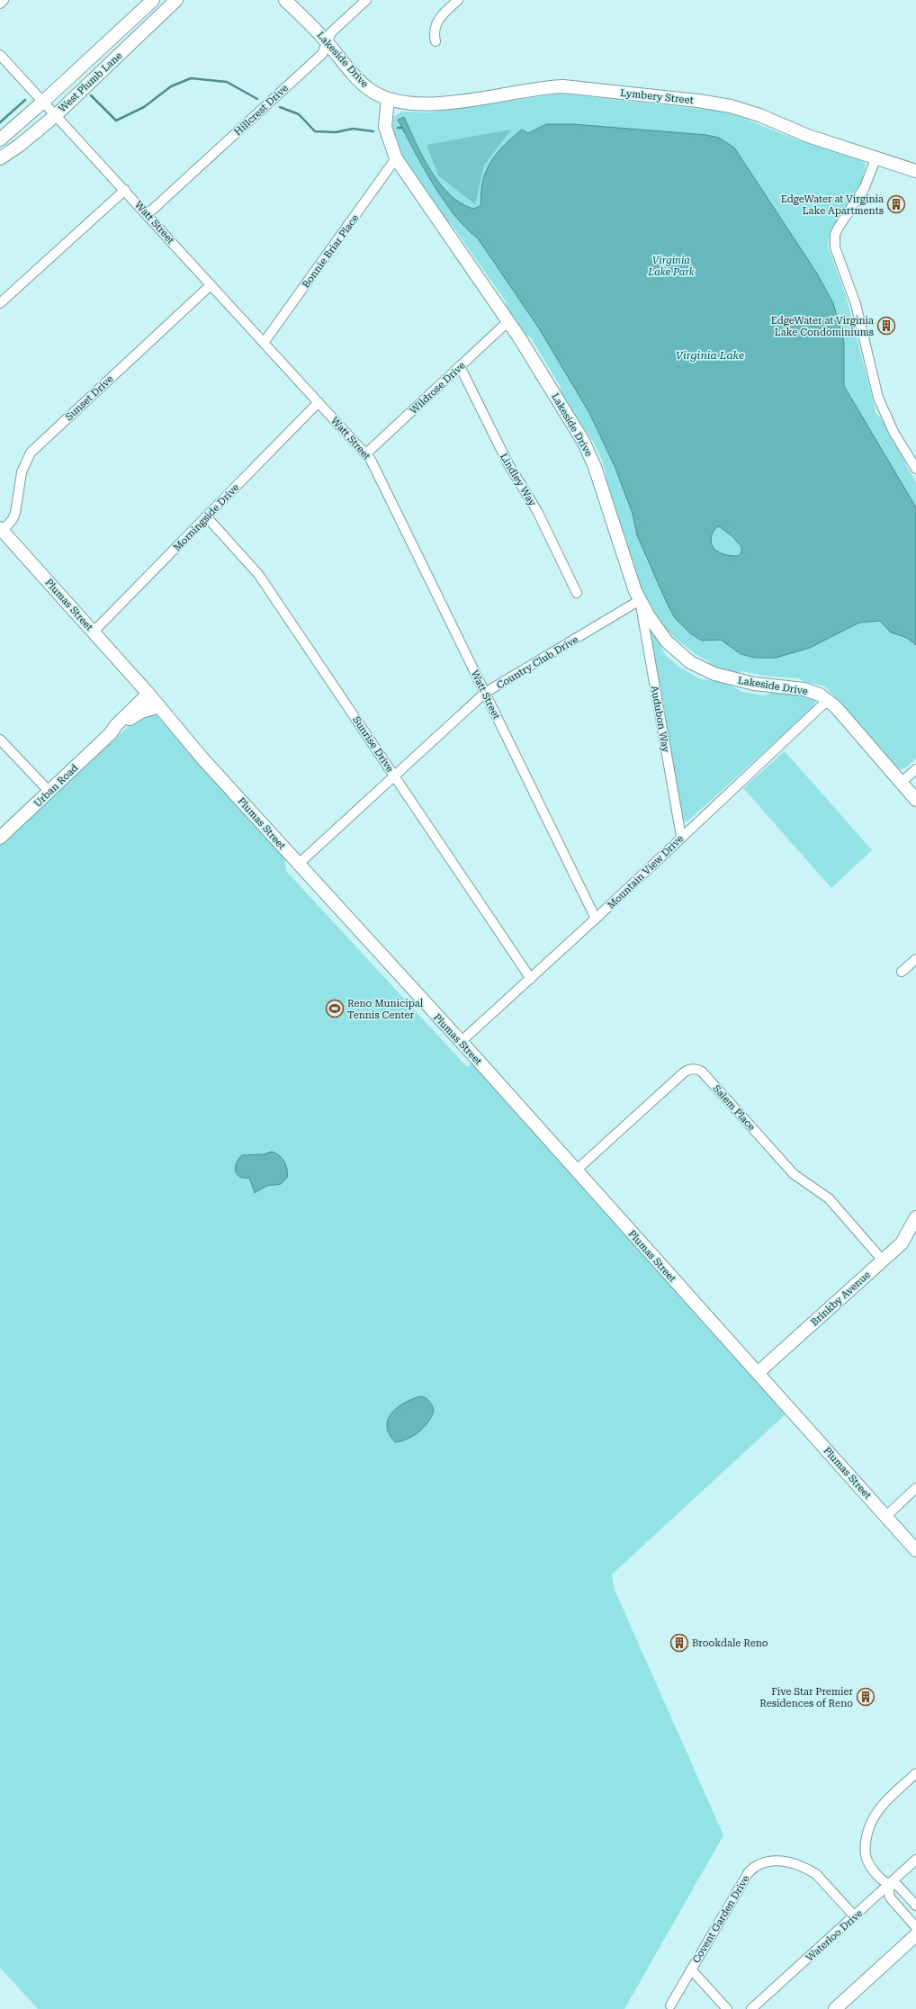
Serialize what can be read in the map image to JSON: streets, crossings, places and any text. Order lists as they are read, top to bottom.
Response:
{
  "streets": {
    "street": [
      "Lakeside Drive",
      "West Plumb Lane",
      "Lymbery Street",
      "Hillcrest Drive",
      "Watt Street",
      "Bonnie Briar Place",
      "Wildrose Drive",
      "Sunset Drive",
      "Lindley Way",
      "Morningside Drive",
      "Plumas Street",
      "Country Club Drive",
      "Audubon Way",
      "Sunrise Drive",
      "Urban Road",
      "Mountain View Drive",
      "Salem Place",
      "Brinkby Avenue",
      "Covent Garden Drive",
      "Waterloo Drive"
    ]
  },
  "crossings": [
    ["Lakeside Drive", "Lymbery Street"],
    ["Lakeside Drive", "Hillcrest Drive"],
    ["Lakeside Drive", "Bonnie Briar Place"],
    ["Lakeside Drive", "Wildrose Drive"],
    ["Lakeside Drive", "Country Club Drive"],
    ["Lakeside Drive", "Audubon Way"],
    ["Lakeside Drive", "Mountain View Drive"],
    ["West Plumb Lane", "Watt Street"],
    ["Hillcrest Drive", "Watt Street"],
    ["Watt Street", "Bonnie Briar Place"],
    ["Watt Street", "Wildrose Drive"],
    ["Watt Street", "Sunset Drive"],
    ["Watt Street", "Morningside Drive"],
    ["Watt Street", "Country Club Drive"],
    ["Watt Street", "Mountain View Drive"],
    ["Wildrose Drive", "Lindley Way"],
    ["Sunset Drive", "Plumas Street"],
    ["Morningside Drive", "Plumas Street"],
    ["Morningside Drive", "Sunrise Drive"],
    ["Plumas Street", "Country Club Drive"],
    ["Plumas Street", "Urban Road"],
    ["Plumas Street", "Mountain View Drive"],
    ["Plumas Street", "Salem Place"],
    ["Plumas Street", "Brinkby Avenue"],
    ["Country Club Drive", "Audubon Way"],
    ["Country Club Drive", "Sunrise Drive"],
    ["Audubon Way", "Mountain View Drive"],
    ["Sunrise Drive", "Mountain View Drive"],
    ["Salem Place", "Brinkby Avenue"],
    ["Covent Garden Drive", "Waterloo Drive"]
  ],
  "water": ["Virginia Lake"],
  "parks": ["Virginia Lake Park"],
  "places": {
    "building": [
      "EdgeWater at Virginia Lake Apartments",
      "EdgeWater at Virginia Lake Condominiums",
      "Brookdale Reno",
      "Five Star Premier Residences of Reno"
    ],
    "sports": ["Reno Municipal Tennis Center"]
  }
}
